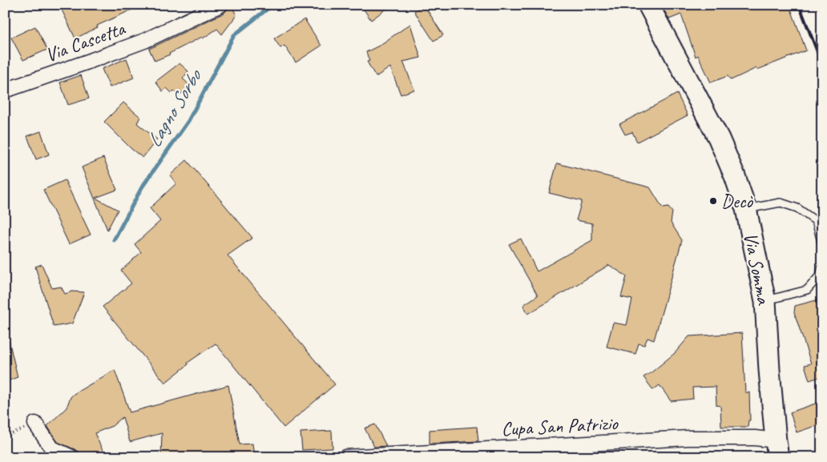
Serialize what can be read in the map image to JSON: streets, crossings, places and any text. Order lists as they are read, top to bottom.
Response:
{
  "streets": {
    "main road": ["Via Somma"],
    "street": ["Via Cascetta", "Cupa San Patrizio"]
  },
  "crossings": [
    ["Via Somma", "Cupa San Patrizio"]
  ],
  "water": ["Lagno Sorbo"],
  "places": ["Decò"]
}
